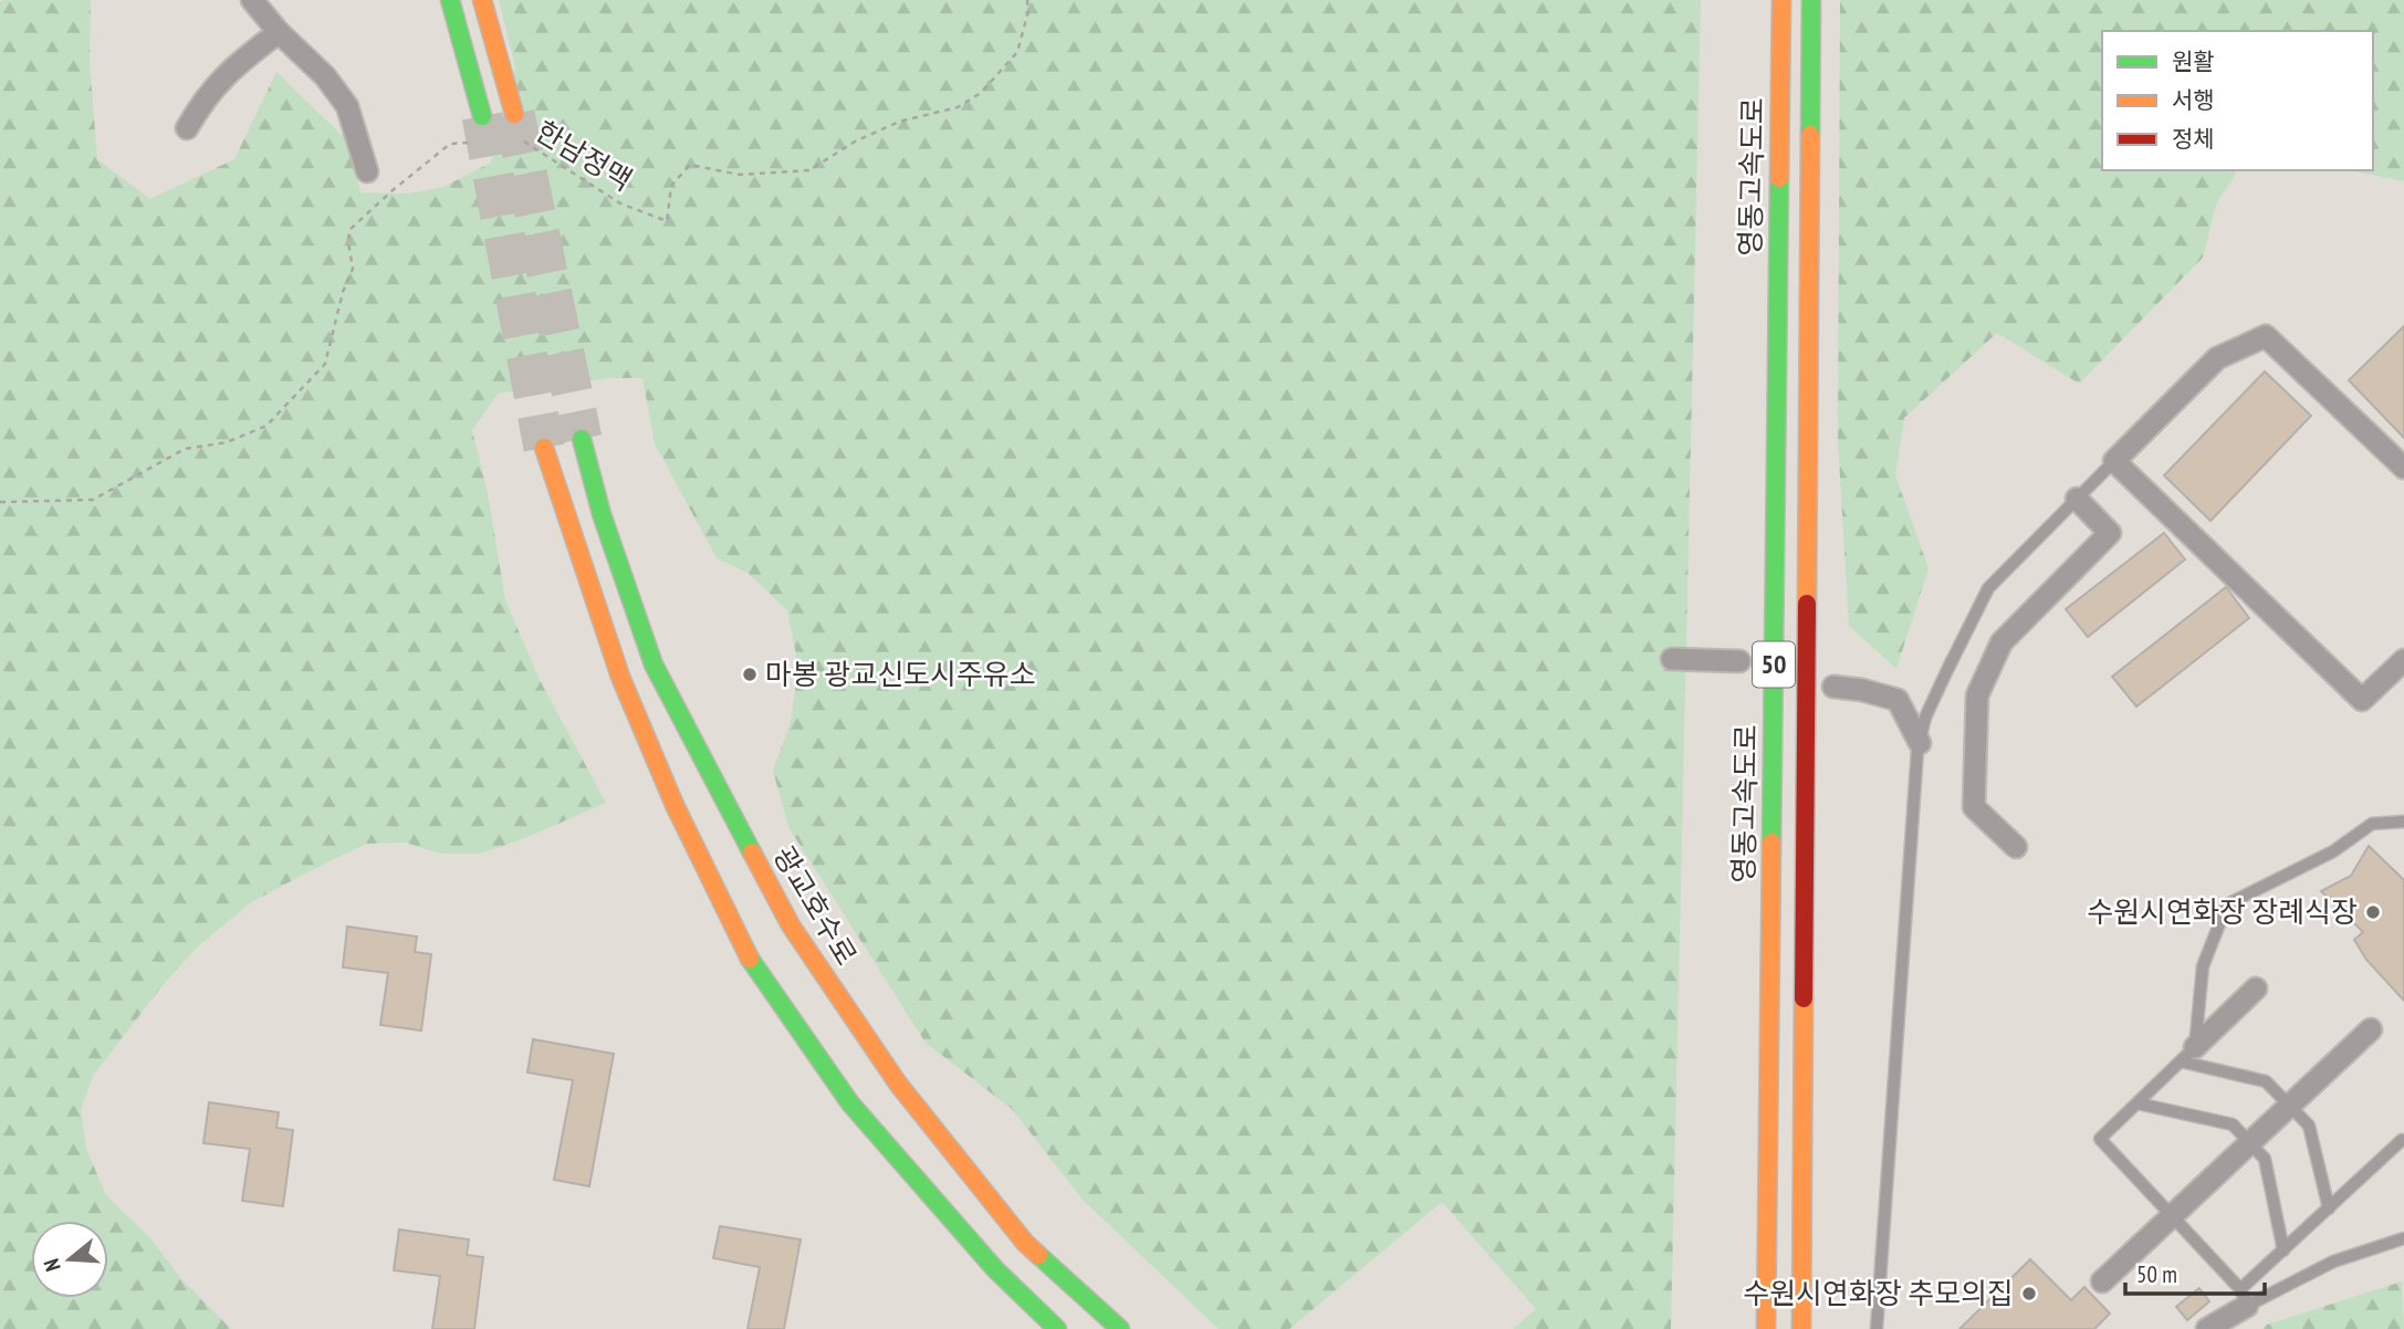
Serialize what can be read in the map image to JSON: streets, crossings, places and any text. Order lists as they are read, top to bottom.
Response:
{
  "streets": {
    "highway": ["영동고속도로", "50", "광교호수로"],
    "path": ["한남정맥"]
  },
  "places": ["마봉 광교신도시주유소", "수원시연화장 장례식장", "수원시연화장 추모의집"],
  "legend": ["원활", "서행", "정체"],
  "scale_bar": "50 m",
  "north": "left"
}
